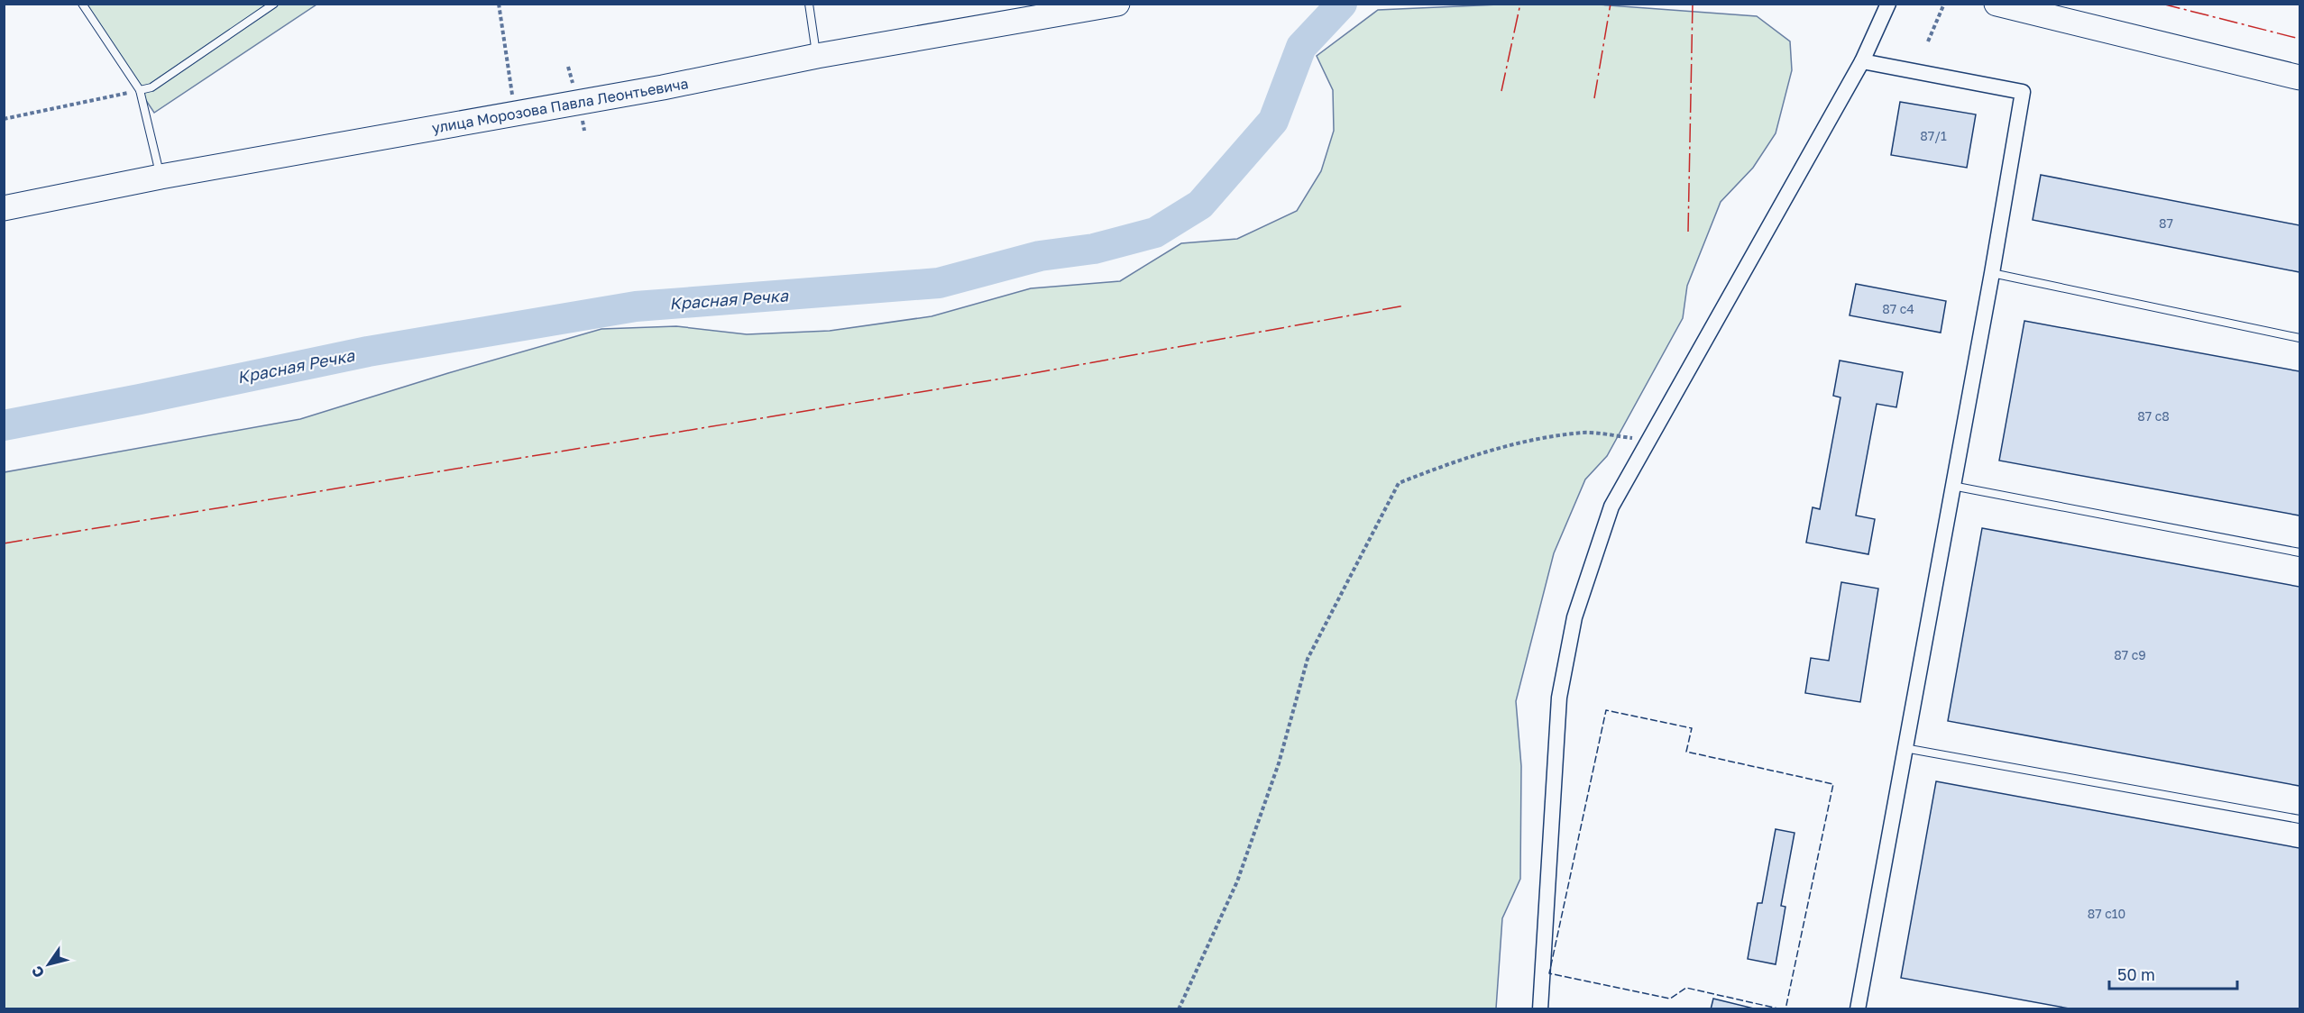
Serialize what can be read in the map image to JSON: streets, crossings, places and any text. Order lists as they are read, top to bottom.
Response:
{
  "streets": {
    "main road": ["улица Морозова Павла Леонтьевича"]
  },
  "water": ["Красная Речка"],
  "house_numbers": [
    "87/1",
    "87",
    "87 с4",
    "87 с8",
    "87 с9",
    "87 с10"
  ],
  "scale_bar": "50 m",
  "north": "bottom left"
}
